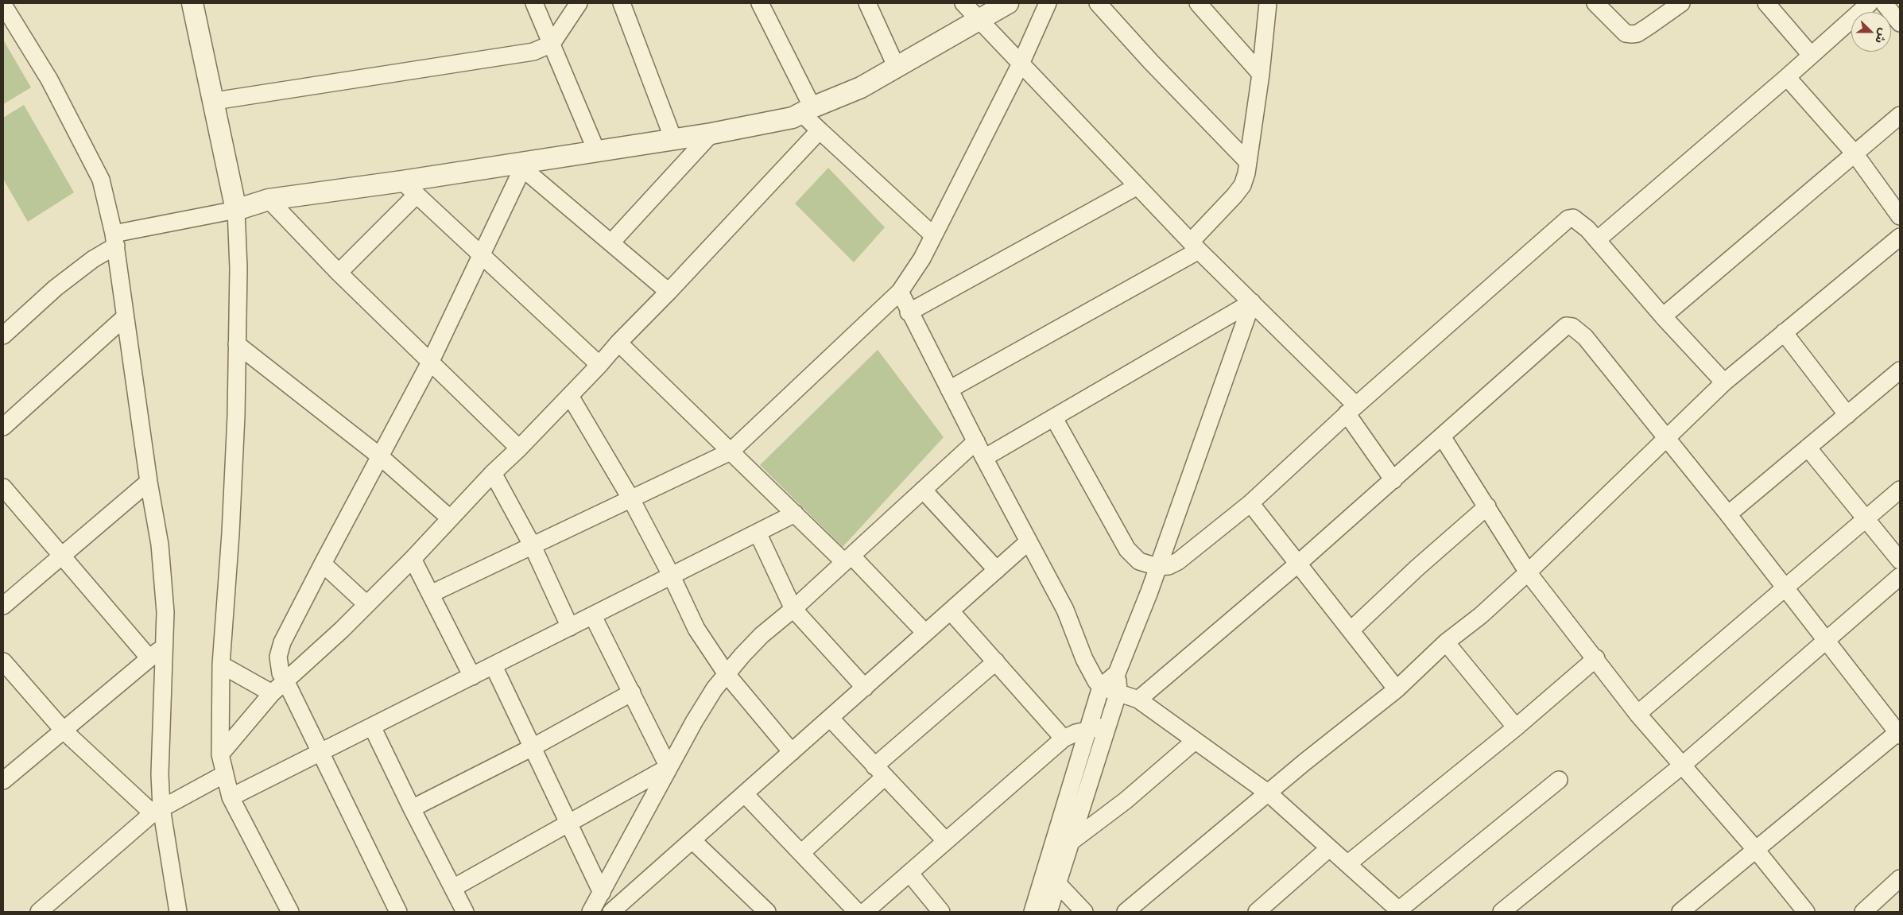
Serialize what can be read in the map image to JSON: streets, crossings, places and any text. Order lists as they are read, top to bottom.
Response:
{
  "north": "right"
}
